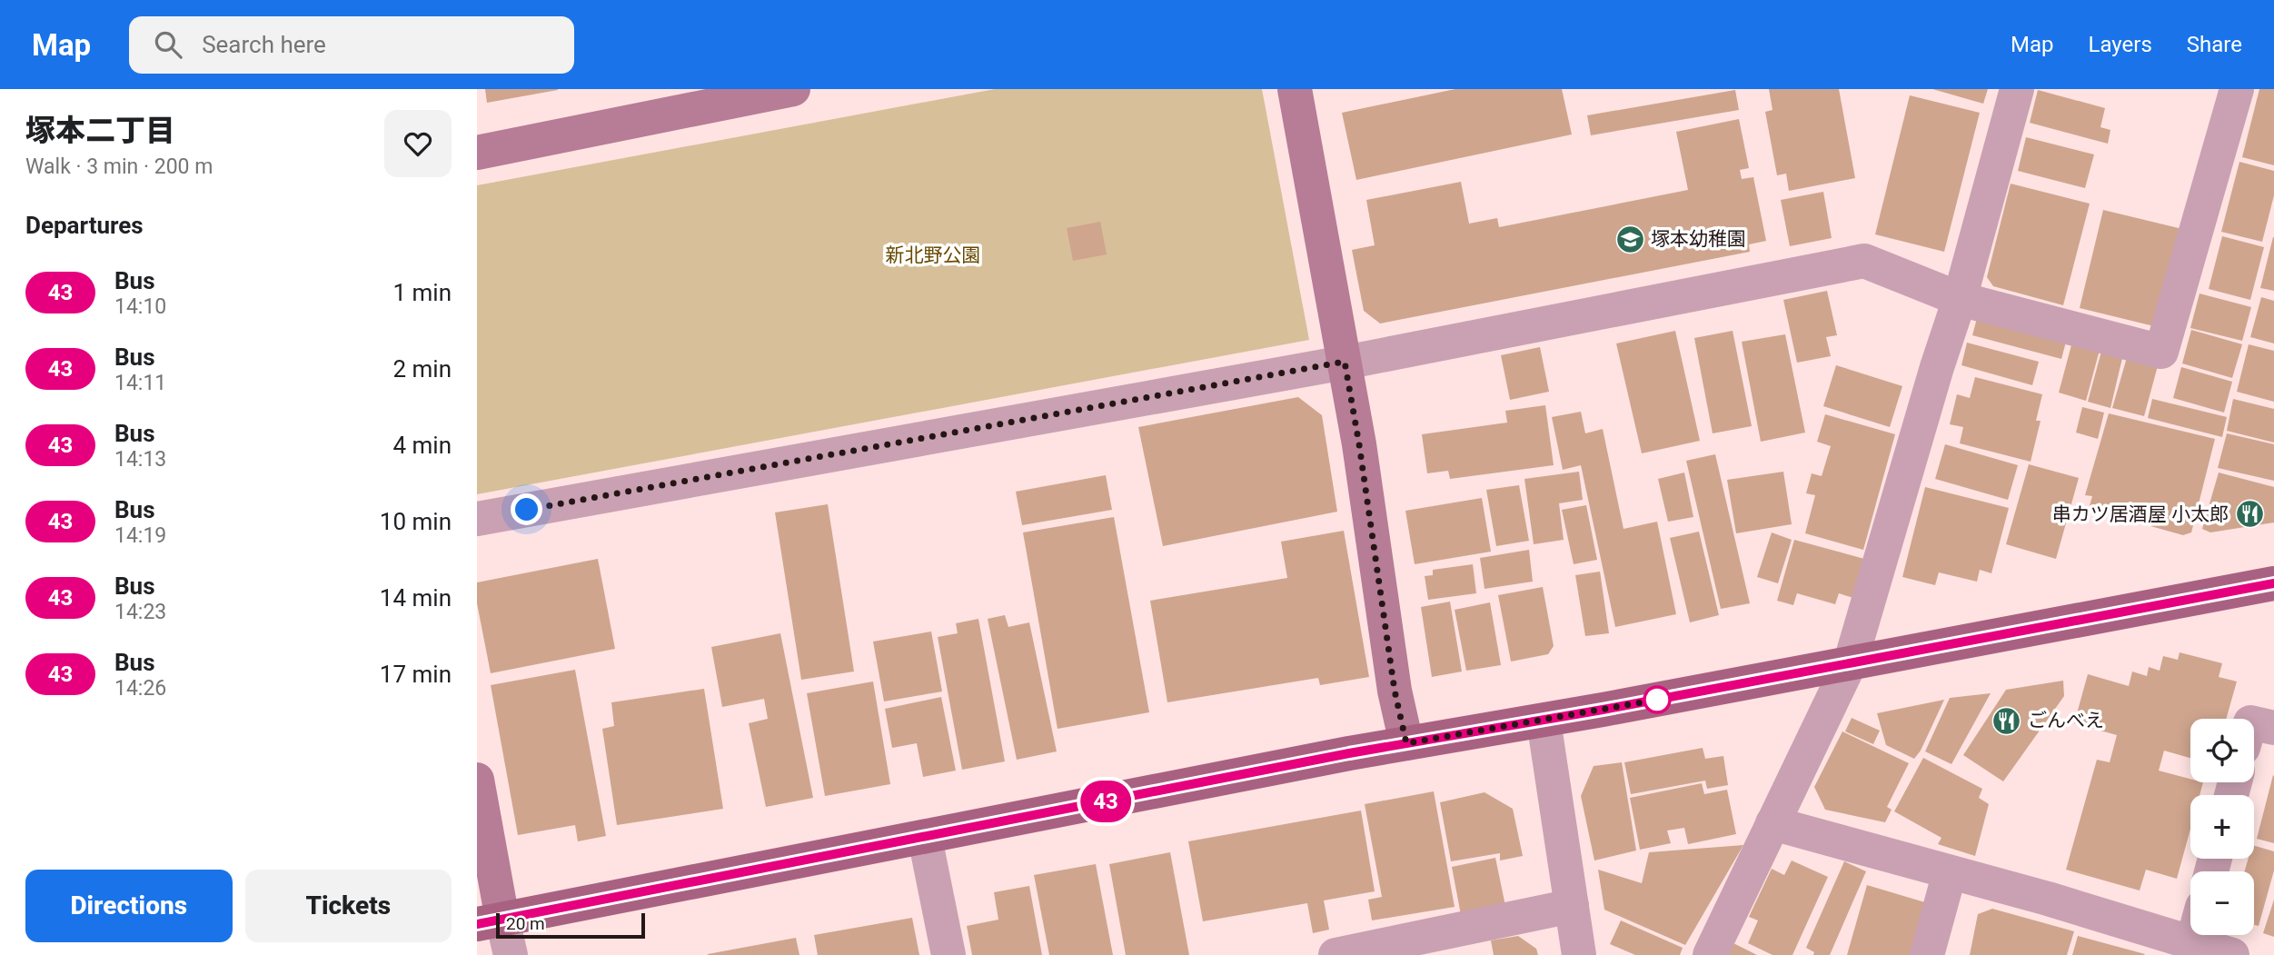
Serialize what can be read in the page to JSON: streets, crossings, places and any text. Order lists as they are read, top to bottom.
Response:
{
  "parks": ["新北野公園"],
  "places": {
    "school or university": ["塚本幼稚園"],
    "restaurant": ["串カツ居酒屋 小太郎", "ごんべえ"]
  },
  "lines": ["bus line 43"],
  "scale_bar": "20 m",
  "page": {
    "header": "Map",
    "search": "Search here",
    "nav": ["Map", "Layers", "Share"],
    "heading": [
      ["塚本二丁目", "Walk · 3 min · 200 m"],
      "Departures"
    ],
    "on_map": "43",
    "list": [
      {
        "mark": "43",
        "name": "Bus",
        "note": "14:10",
        "value": "1 min"
      },
      {
        "mark": "43",
        "name": "Bus",
        "note": "14:11",
        "value": "2 min"
      },
      {
        "mark": "43",
        "name": "Bus",
        "note": "14:13",
        "value": "4 min"
      },
      {
        "mark": "43",
        "name": "Bus",
        "note": "14:19",
        "value": "10 min"
      },
      {
        "mark": "43",
        "name": "Bus",
        "note": "14:23",
        "value": "14 min"
      },
      {
        "mark": "43",
        "name": "Bus",
        "note": "14:26",
        "value": "17 min"
      }
    ],
    "map_buttons": ["+", "−"],
    "buttons": ["Directions", "Tickets"],
    "scale": "20 m"
  }
}
